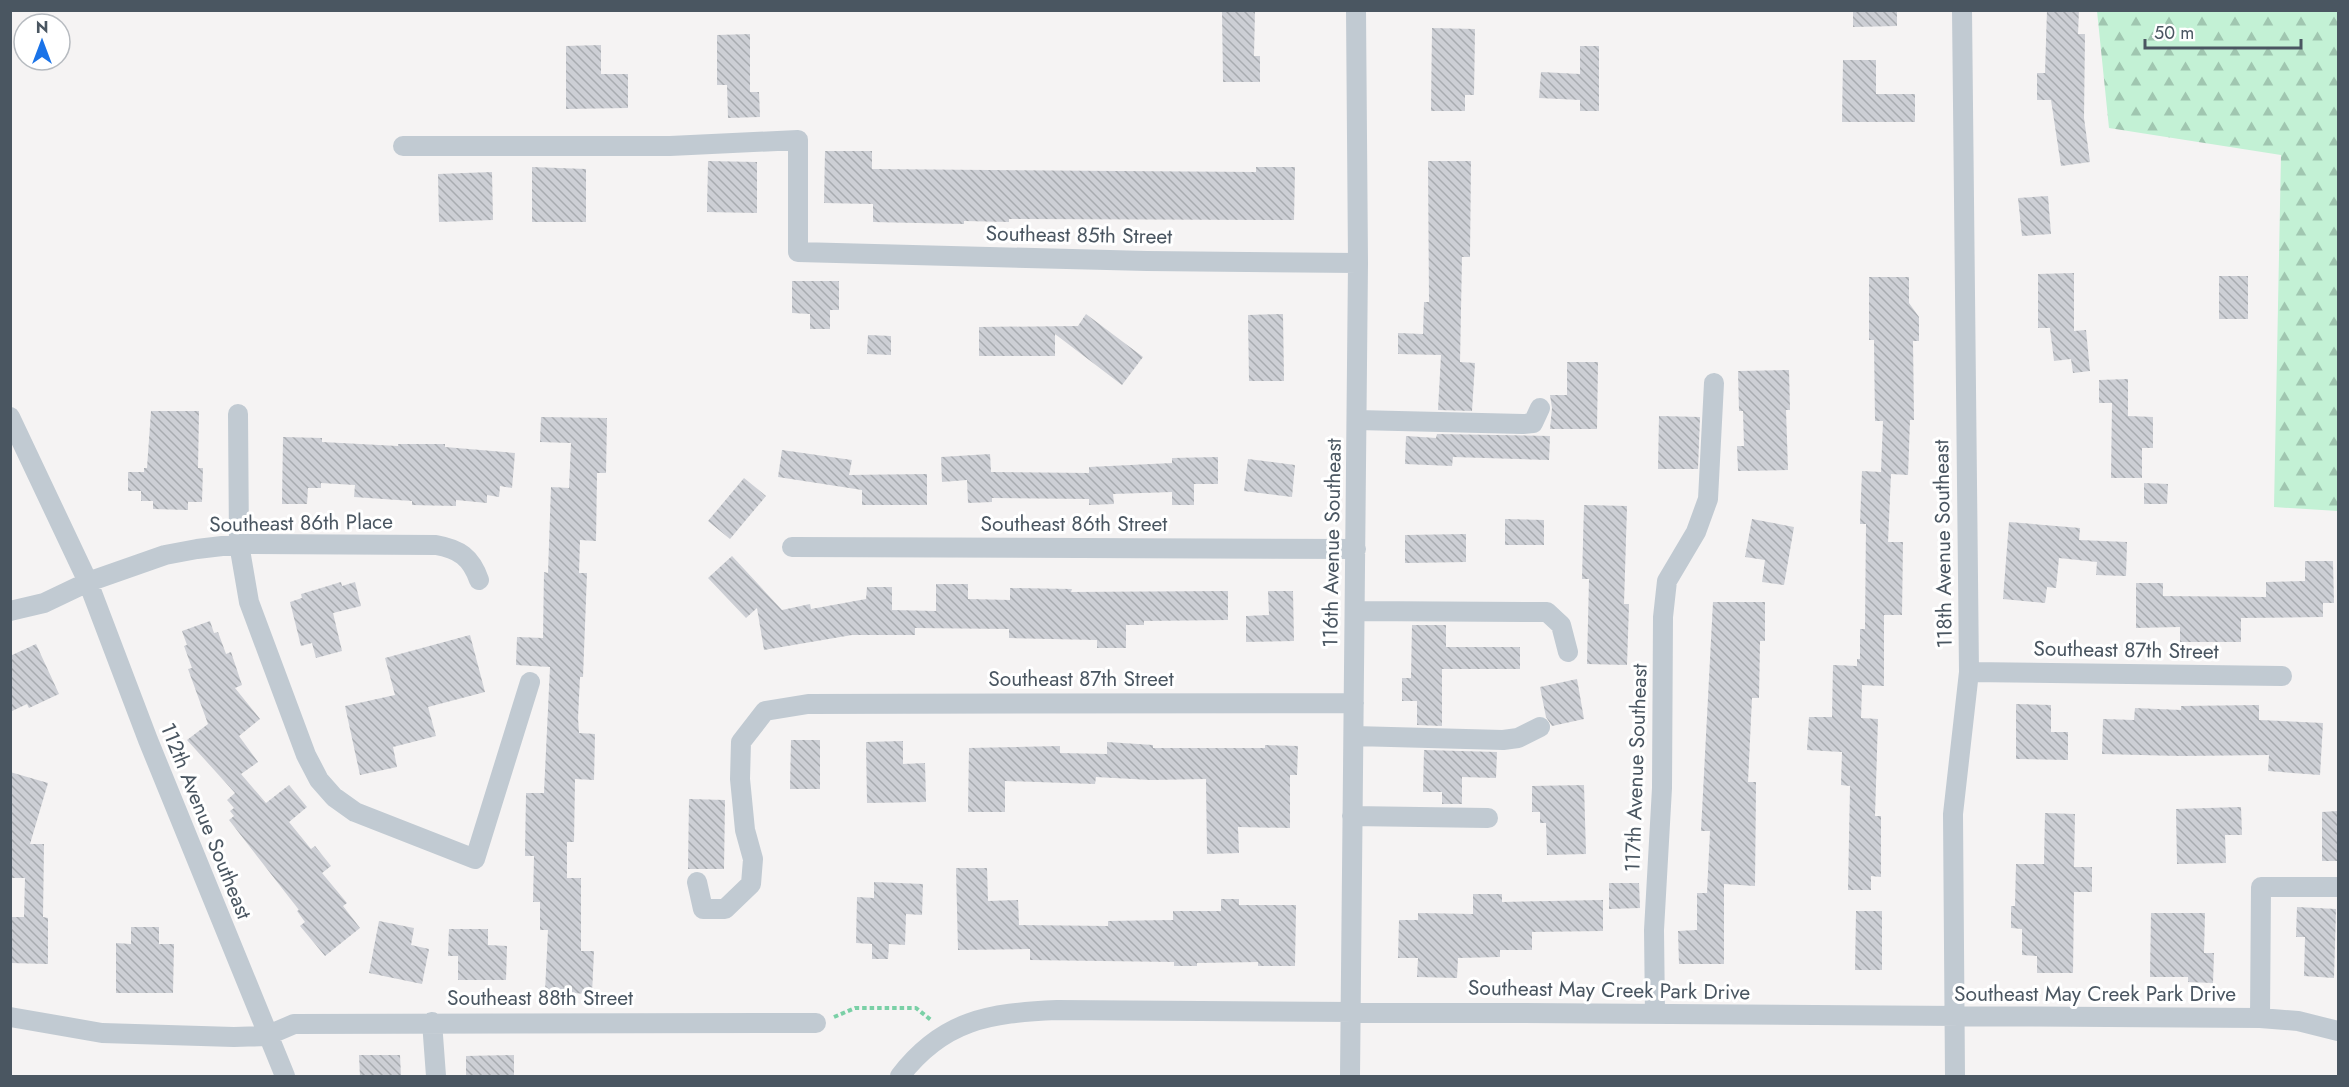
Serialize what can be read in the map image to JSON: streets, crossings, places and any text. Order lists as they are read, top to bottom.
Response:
{
  "streets": {
    "street": [
      "Southeast 85th Street",
      "Southeast 86th Place",
      "Southeast 86th Street",
      "116th Avenue Southeast",
      "118th Avenue Southeast",
      "Southeast 87th Street",
      "117th Avenue Southeast",
      "112th Avenue Southeast",
      "Southeast May Creek Park Drive",
      "Southeast 88th Street"
    ]
  },
  "crossings": [
    ["Southeast 85th Street", "116th Avenue Southeast"],
    ["Southeast 86th Place", "112th Avenue Southeast"],
    ["Southeast 86th Street", "116th Avenue Southeast"],
    ["116th Avenue Southeast", "Southeast 87th Street"],
    ["116th Avenue Southeast", "Southeast May Creek Park Drive"],
    ["118th Avenue Southeast", "Southeast 87th Street"],
    ["118th Avenue Southeast", "Southeast May Creek Park Drive"],
    ["117th Avenue Southeast", "Southeast May Creek Park Drive"],
    ["112th Avenue Southeast", "Southeast 88th Street"]
  ],
  "scale_bar": "50 m",
  "north": "top"
}
